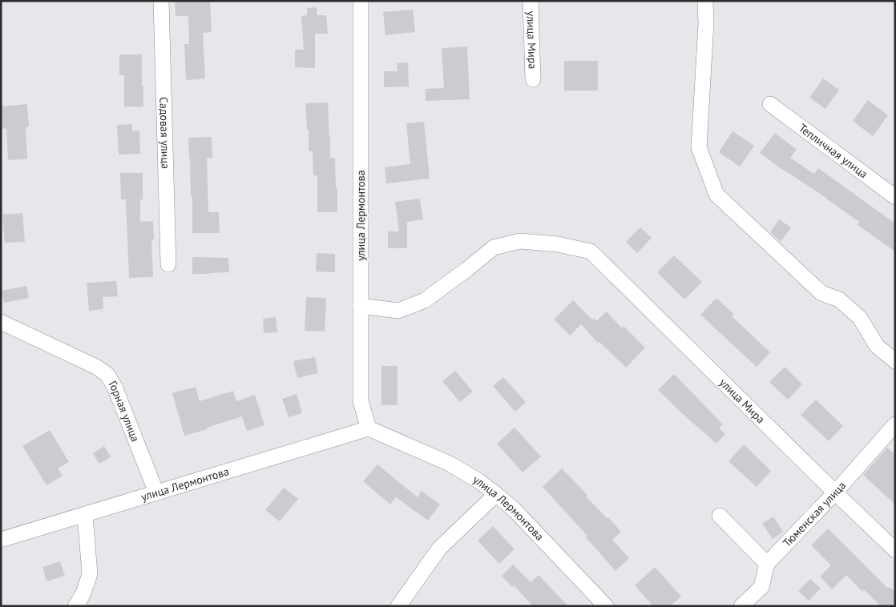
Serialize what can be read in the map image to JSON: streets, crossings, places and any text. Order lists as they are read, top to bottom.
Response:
{
  "streets": {
    "street": [
      "улица Мира",
      "Садовая улица",
      "Тепличная улица",
      "улица Лермонтова",
      "Горная улица",
      "Тюменская улица"
    ]
  },
  "crossings": [
    ["улица Мира", "улица Лермонтова"],
    ["улица Мира", "Тюменская улица"],
    ["улица Лермонтова", "Горная улица"]
  ]
}
